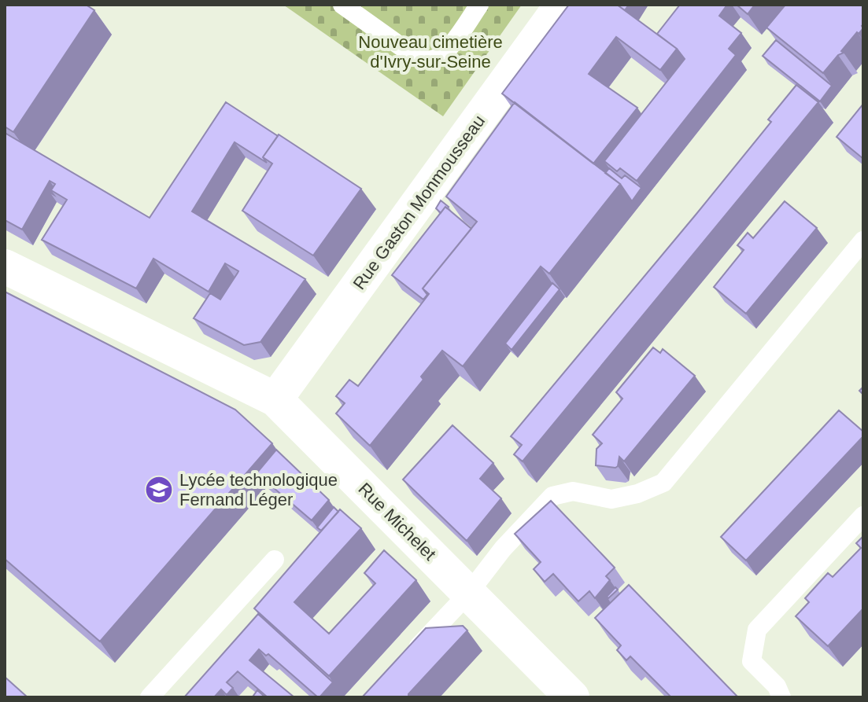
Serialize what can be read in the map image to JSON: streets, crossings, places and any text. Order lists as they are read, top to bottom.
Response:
{
  "streets": {
    "street": ["Rue Gaston Monmousseau", "Rue Michelet"]
  },
  "crossings": [
    ["Rue Gaston Monmousseau", "Rue Michelet"]
  ],
  "parks": ["Nouveau cimetière d'Ivry-sur-Seine"],
  "places": {
    "school or university": ["Lycée technologique Fernand Léger"]
  }
}
